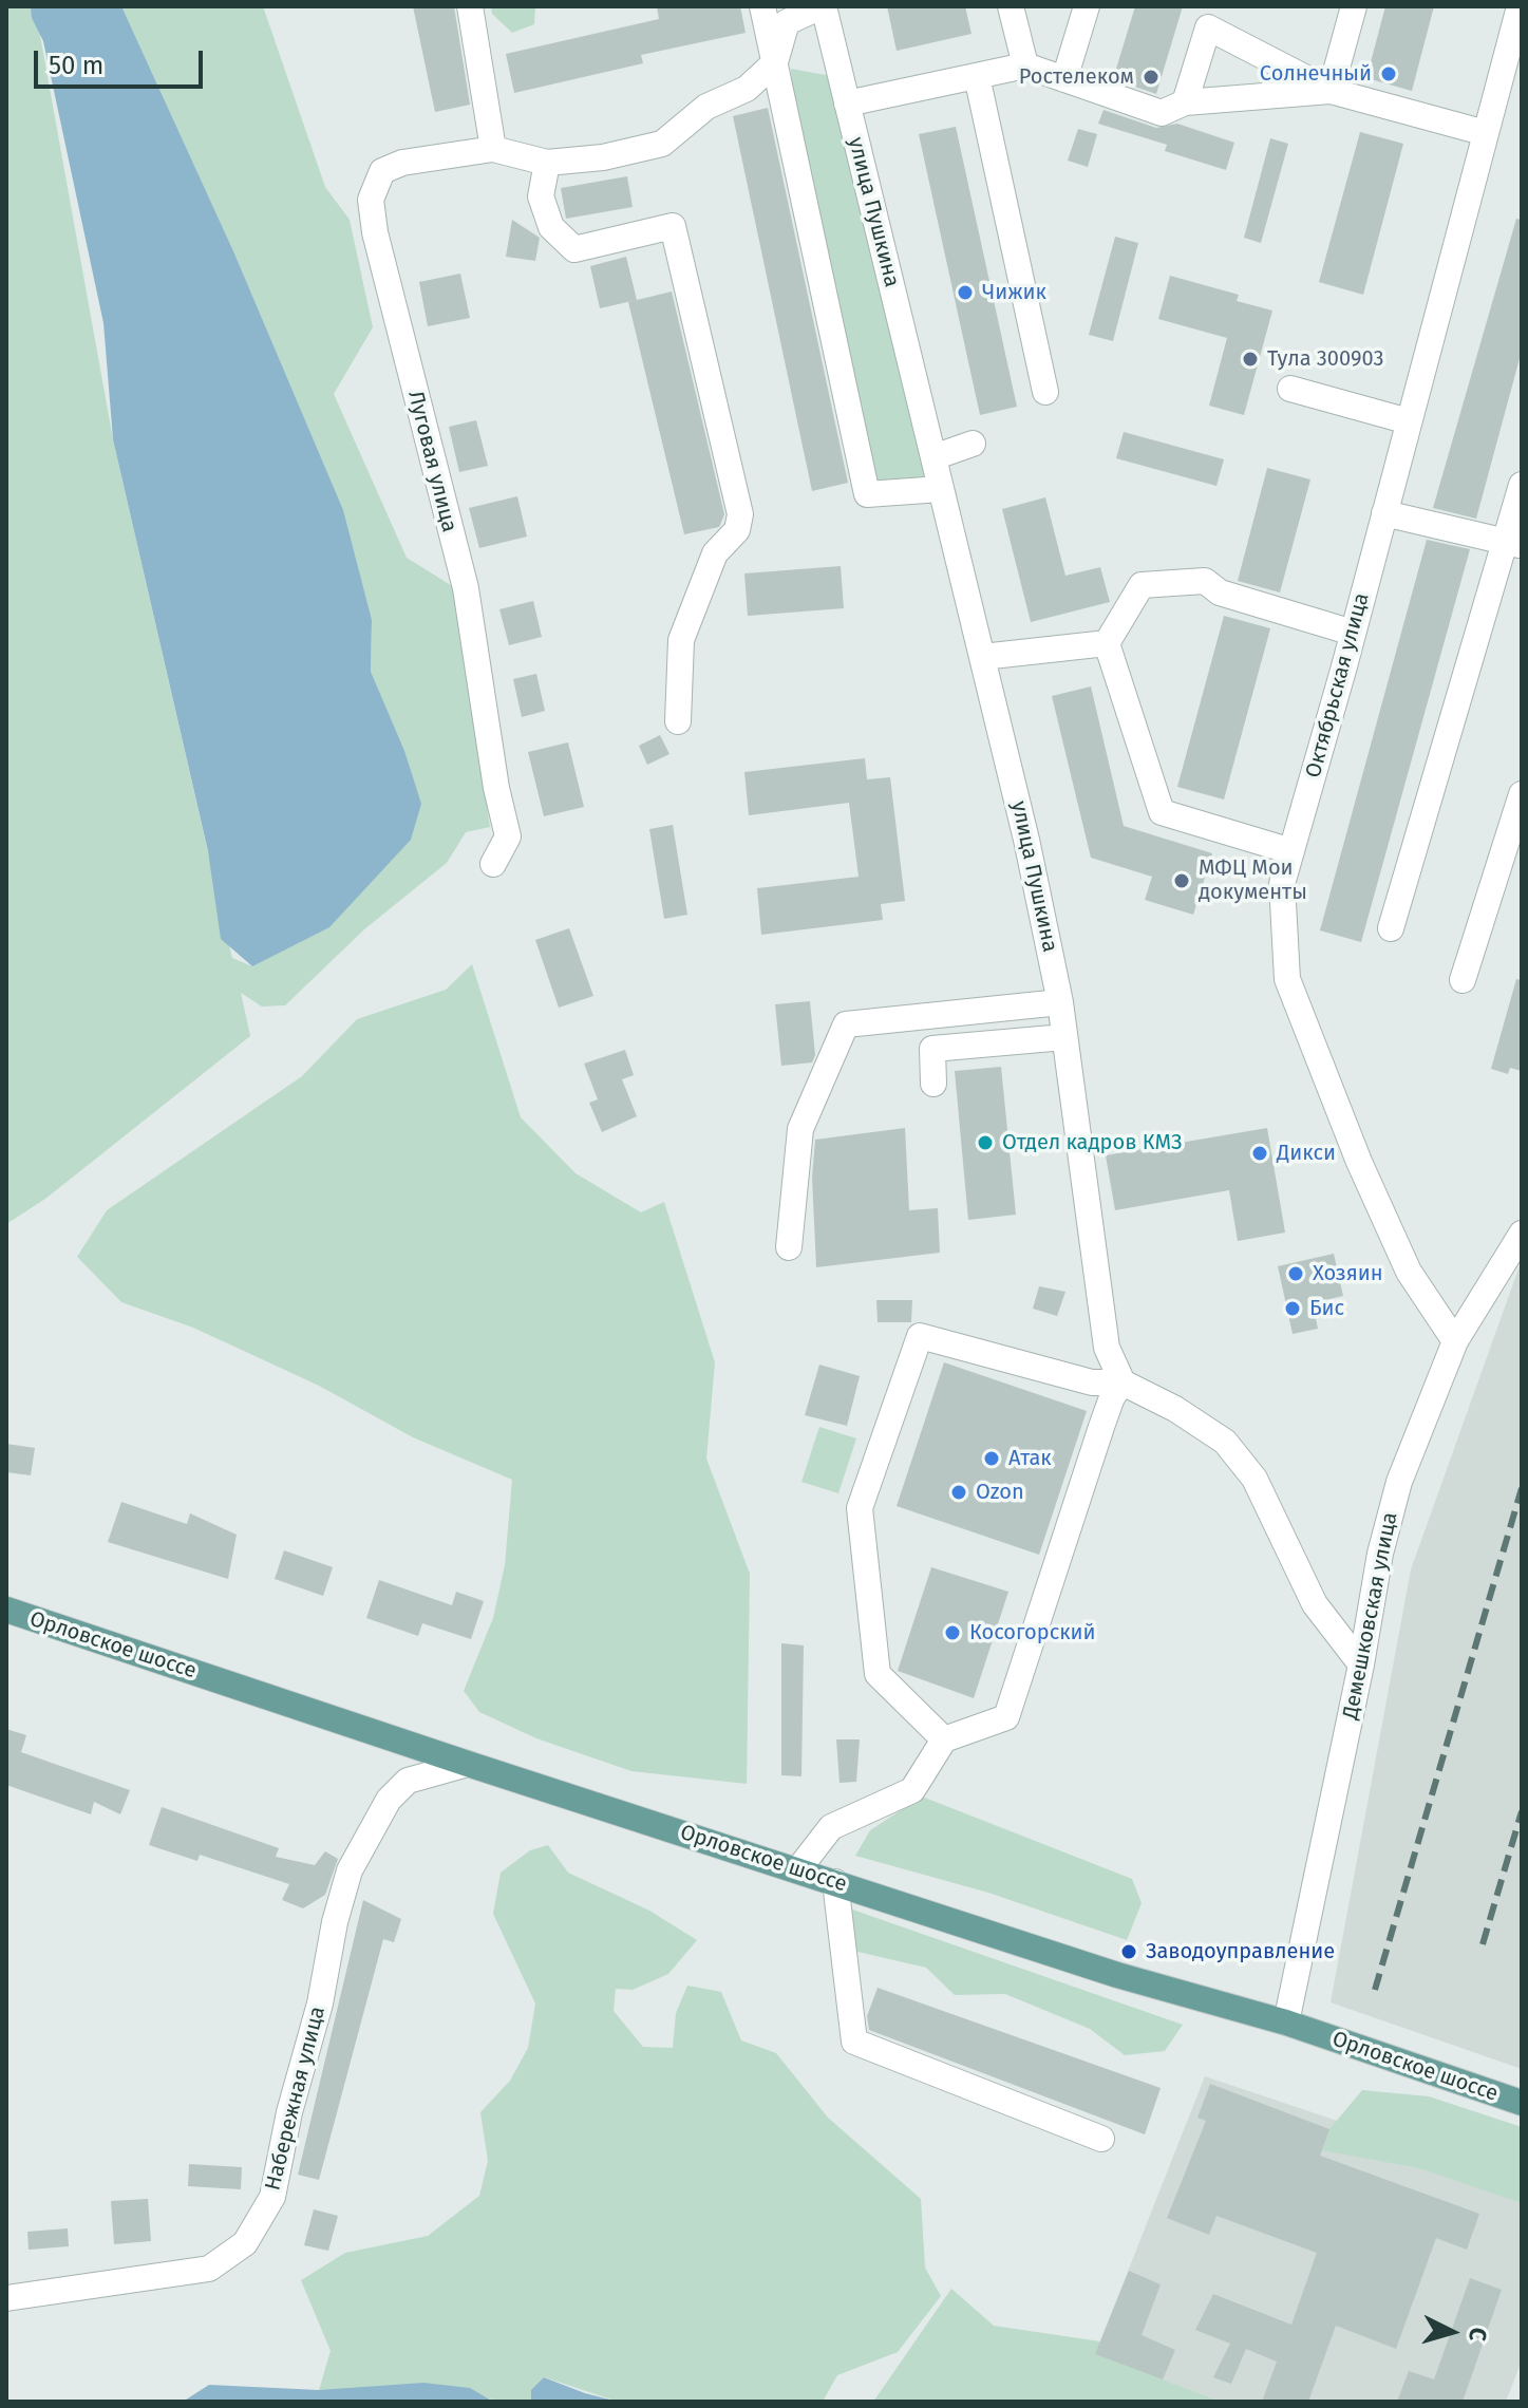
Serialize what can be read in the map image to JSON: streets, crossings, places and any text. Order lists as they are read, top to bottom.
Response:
{
  "streets": {
    "main road": ["Орловское шоссе"],
    "street": [
      "улица Пушкина",
      "Луговая улица",
      "Октябрьская улица",
      "Демешковская улица",
      "Набережная улица"
    ]
  },
  "crossings": [
    ["Октябрьская улица", "Демешковская улица"],
    ["Демешковская улица", "Орловское шоссе"],
    ["Орловское шоссе", "Набережная улица"]
  ],
  "places": [
    "Солнечный",
    "Ростелеком",
    "Чижик",
    "Тула 300903",
    "МФЦ Мои документы",
    "Отдел кадров КМЗ",
    "Дикси",
    "Хозяин",
    "Бис",
    "Атак",
    "Ozon",
    "Косогорский",
    "Заводоуправление"
  ],
  "scale_bar": "50 m",
  "north": "right"
}
